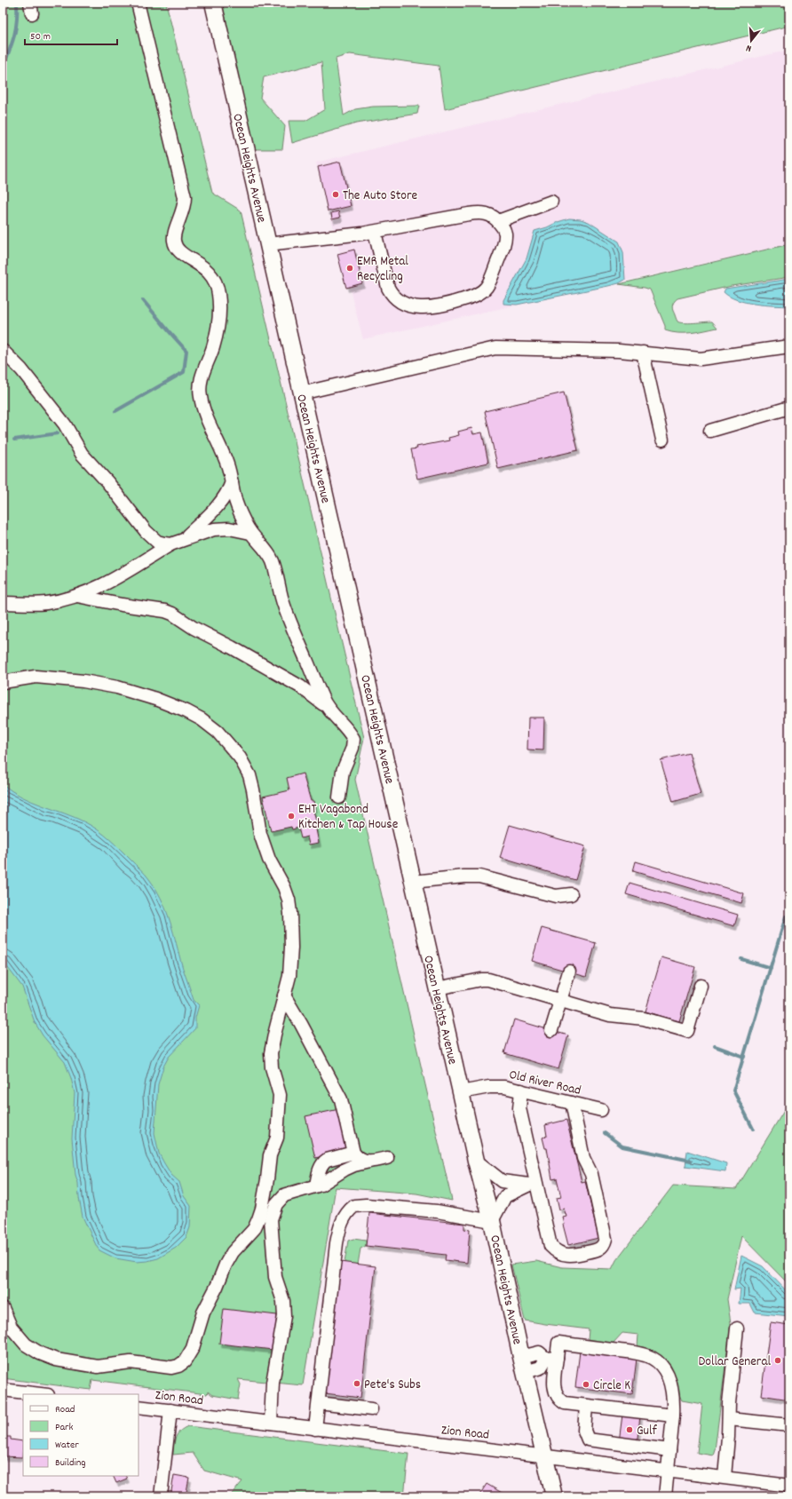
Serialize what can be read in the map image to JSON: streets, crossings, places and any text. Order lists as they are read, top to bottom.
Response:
{
  "streets": {
    "main road": ["Ocean Heights Avenue"],
    "street": ["Old River Road", "Zion Road"]
  },
  "crossings": [
    ["Ocean Heights Avenue", "Old River Road"],
    ["Ocean Heights Avenue", "Zion Road"]
  ],
  "places": [
    "The Auto Store",
    "EMR Metal Recycling",
    "EHT Vagabond Kitchen & Tap House",
    "Dollar General",
    "Pete's Subs",
    "Circle K",
    "Gulf"
  ],
  "legend": [
    "Road",
    "Park",
    "Water",
    "Building"
  ],
  "scale_bar": "50 m",
  "north": "bottom"
}
